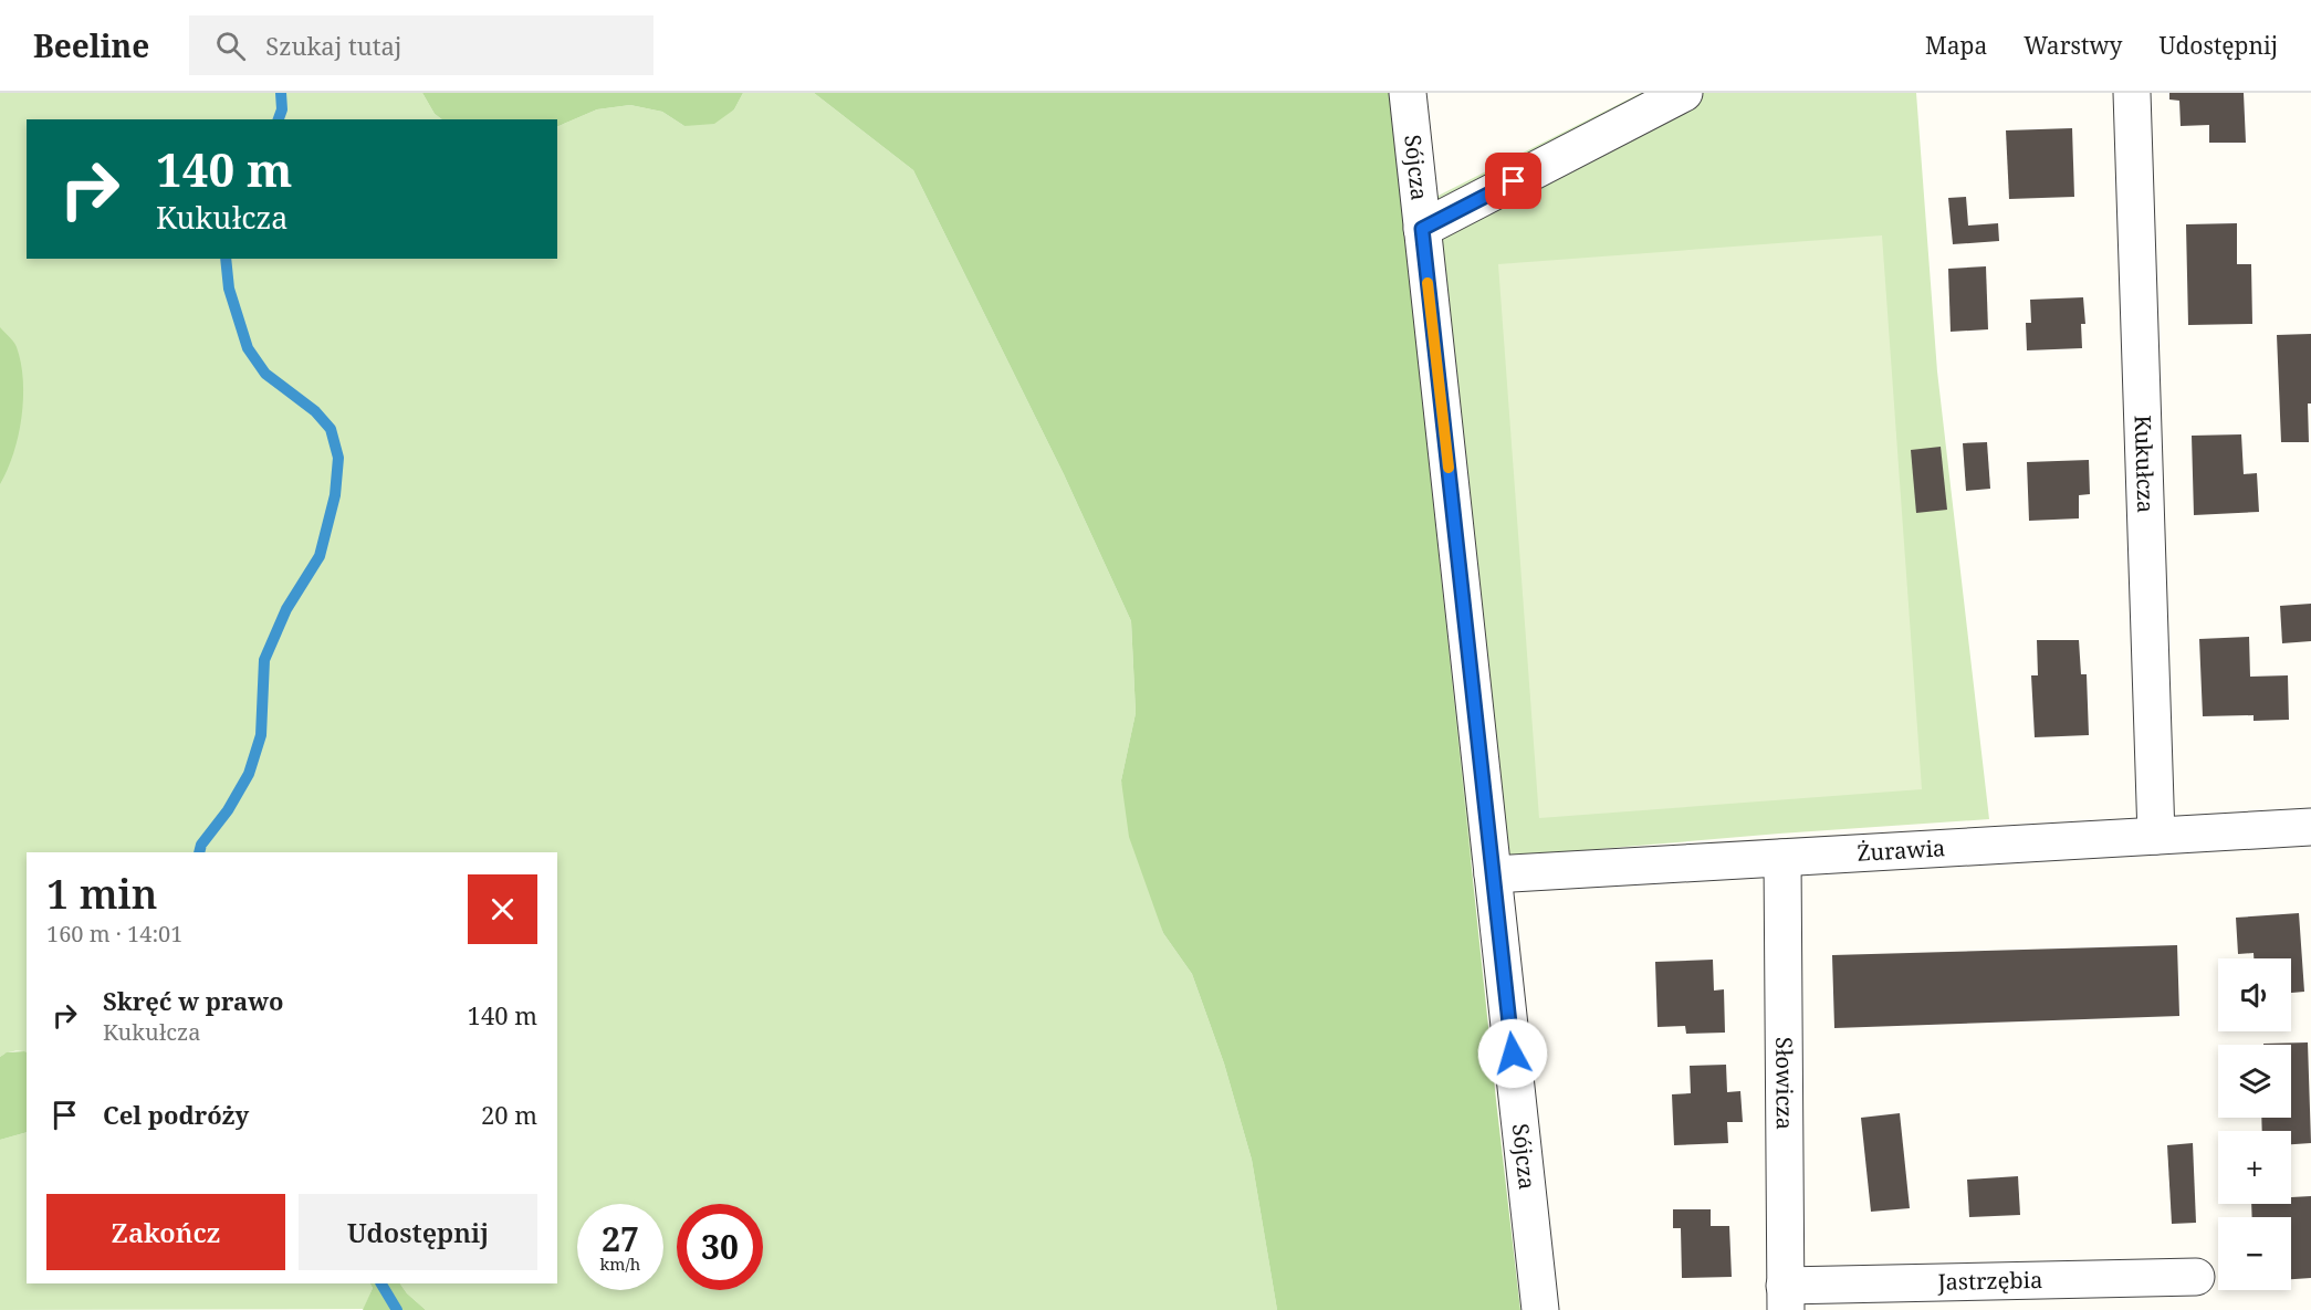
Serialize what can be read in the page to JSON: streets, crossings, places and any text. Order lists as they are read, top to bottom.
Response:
{
  "streets": {
    "street": [
      "Sójcza",
      "Kukułcza",
      "Żurawia",
      "Słowicza",
      "Jastrzębia"
    ]
  },
  "crossings": [
    ["Sójcza", "Żurawia"],
    ["Kukułcza", "Żurawia"],
    ["Żurawia", "Słowicza"],
    ["Słowicza", "Jastrzębia"]
  ],
  "page": {
    "header": "Beeline",
    "search": "Szukaj tutaj",
    "nav": ["Mapa", "Warstwy", "Udostępnij"],
    "turn": ["140 m", "Kukułcza"],
    "heading": ["1 min", "160 m · 14:01"],
    "map_buttons": ["+", "−"],
    "list": [
      {
        "name": "Skręć w prawo",
        "note": "Kukułcza",
        "value": "140 m"
      },
      {
        "name": "Cel podróży",
        "value": "20 m"
      }
    ],
    "buttons": ["Zakończ", "Udostępnij"],
    "speed": "27 km/h",
    "limit": "30"
  }
}
